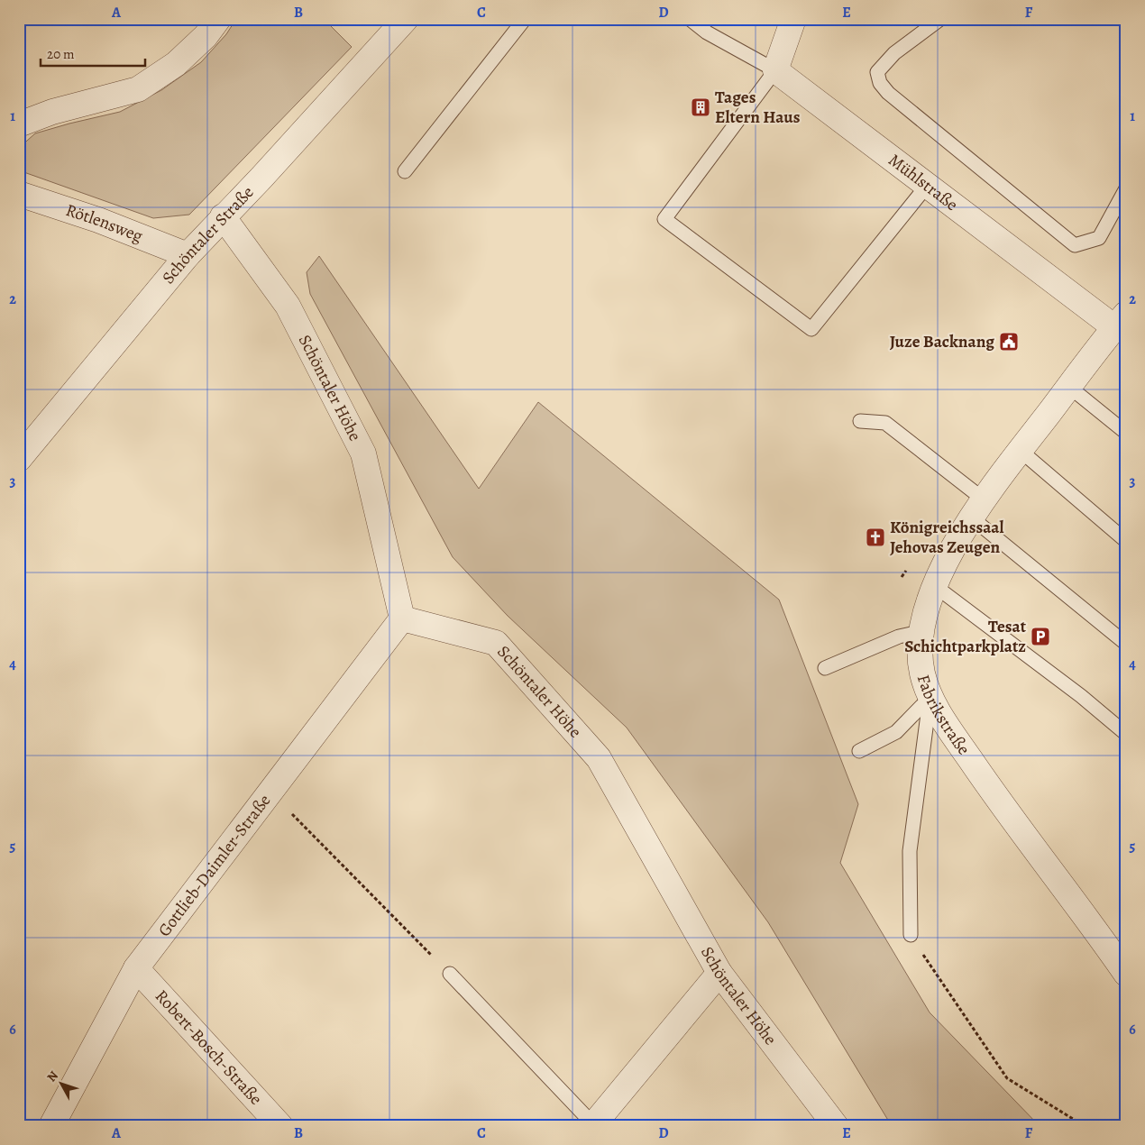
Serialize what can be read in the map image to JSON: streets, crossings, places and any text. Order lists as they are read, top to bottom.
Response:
{
  "streets": {
    "street": [
      "Mühlstraße",
      "Rötlensweg",
      "Schöntaler Straße",
      "Schöntaler Höhe",
      "Fabrikstraße",
      "Gottlieb-Daimler-Straße",
      "Robert-Bosch-Straße"
    ]
  },
  "crossings": [
    ["Mühlstraße", "Fabrikstraße"],
    ["Rötlensweg", "Schöntaler Straße"],
    ["Schöntaler Straße", "Schöntaler Höhe"],
    ["Schöntaler Höhe", "Gottlieb-Daimler-Straße"],
    ["Gottlieb-Daimler-Straße", "Robert-Bosch-Straße"]
  ],
  "places": {
    "building": ["Tages Eltern Haus"],
    "public building": ["Juze Backnang"],
    "church": ["Königreichssaal Jehovas Zeugen"],
    "parking": ["Tesat Schichtparkplatz"]
  },
  "scale_bar": "20 m",
  "north": "top left",
  "grid": {
    "columns": [
      "A",
      "B",
      "C",
      "D",
      "E",
      "F"
    ],
    "rows": [
      "1",
      "2",
      "3",
      "4",
      "5",
      "6"
    ]
  }
}
